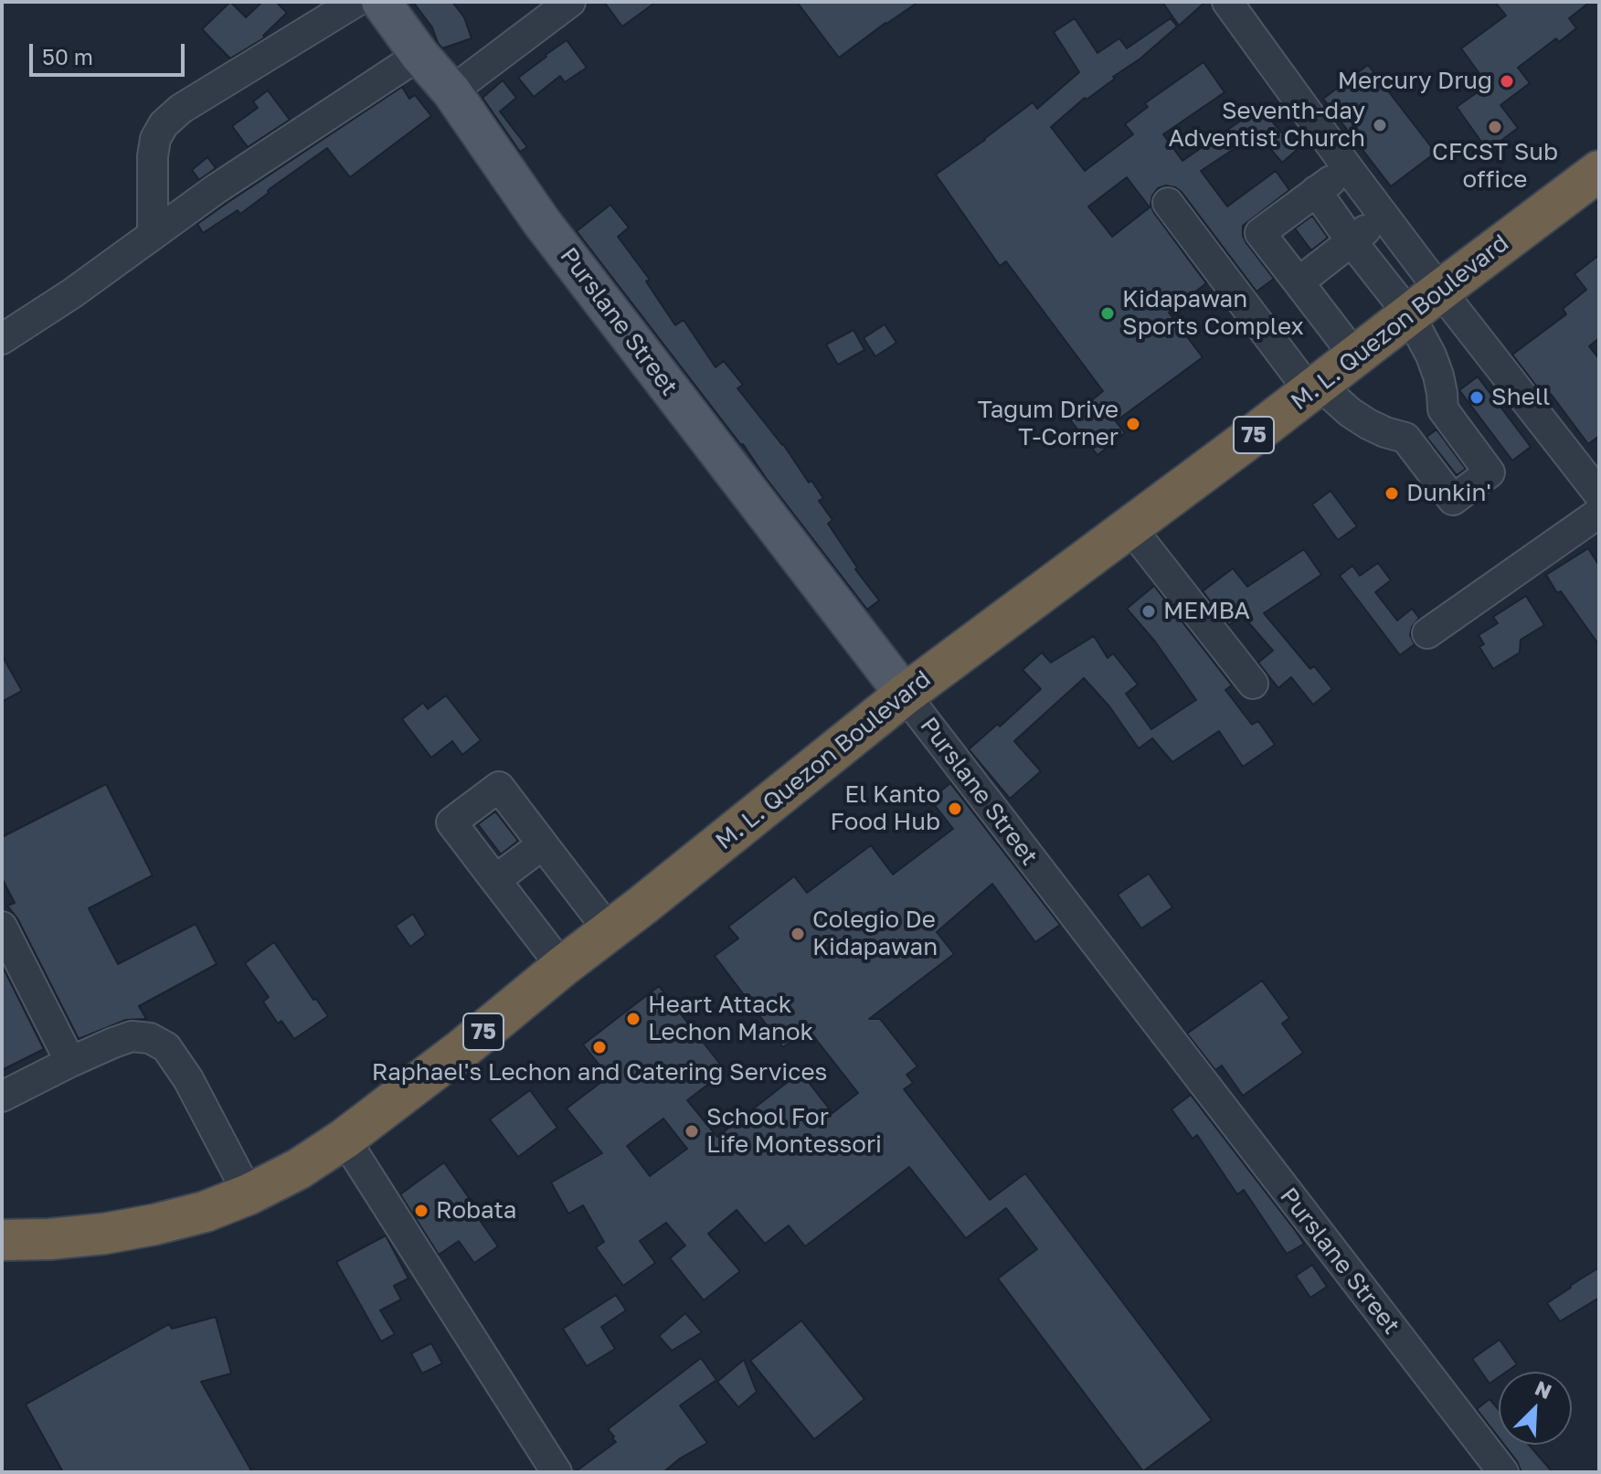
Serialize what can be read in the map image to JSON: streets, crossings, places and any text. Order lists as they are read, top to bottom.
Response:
{
  "streets": {
    "highway": ["M. L. Quezon Boulevard", "75"],
    "main road": ["Purslane Street"]
  },
  "crossings": [
    ["Purslane Street", "M. L. Quezon Boulevard"]
  ],
  "places": [
    "Mercury Drug",
    "Seventh-day Adventist Church",
    "CFCST Sub office",
    "Kidapawan Sports Complex",
    "Shell",
    "Tagum Drive T-Corner",
    "Dunkin'",
    "MEMBA",
    "El Kanto Food Hub",
    "Colegio De Kidapawan",
    "Heart Attack Lechon Manok",
    "Raphael's Lechon and Catering Services",
    "School For Life Montessori",
    "Robata"
  ],
  "scale_bar": "50 m",
  "north": "top right"
}
